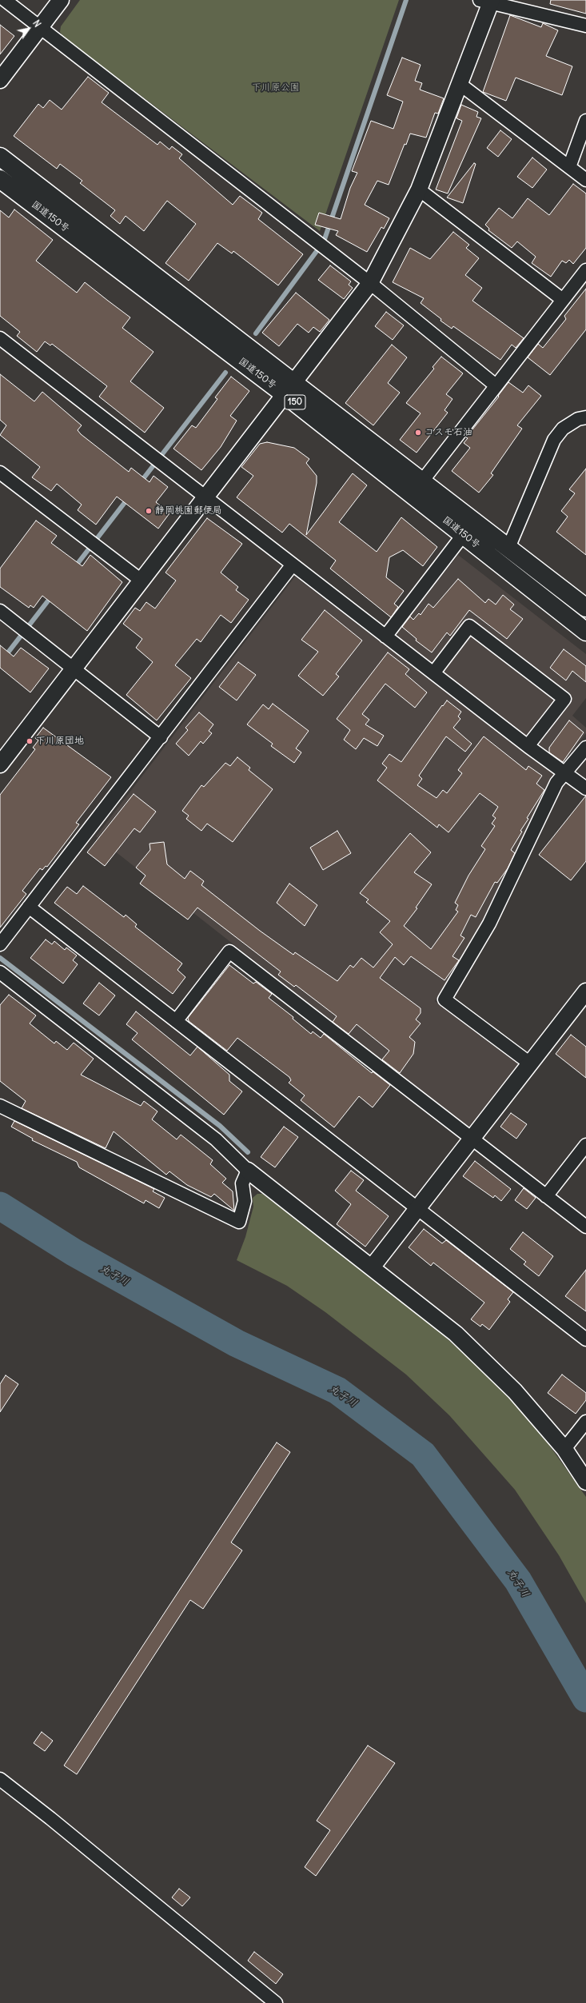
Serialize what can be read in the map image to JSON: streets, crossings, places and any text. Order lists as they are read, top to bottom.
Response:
{
  "streets": {
    "highway": ["国道150号", "150"]
  },
  "water": ["丸子川"],
  "parks": ["下川原公園"],
  "places": ["コスモ石油", "静岡桃園郵便局", "下川原団地"],
  "north": "top right"
}
